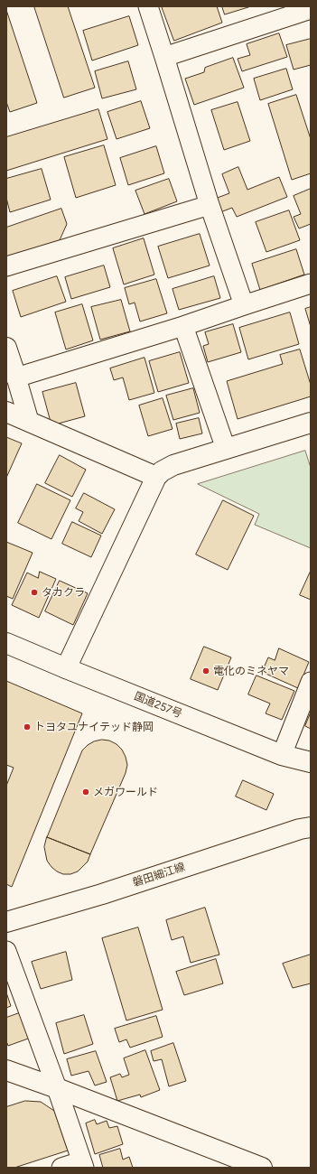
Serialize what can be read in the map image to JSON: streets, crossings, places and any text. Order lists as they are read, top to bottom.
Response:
{
  "streets": {
    "main road": ["国道257号", "磐田細江線"]
  },
  "places": [
    "タカクラ",
    "電化のミネヤマ",
    "トヨタユナイテッド静岡",
    "メガワールド"
  ]
}
